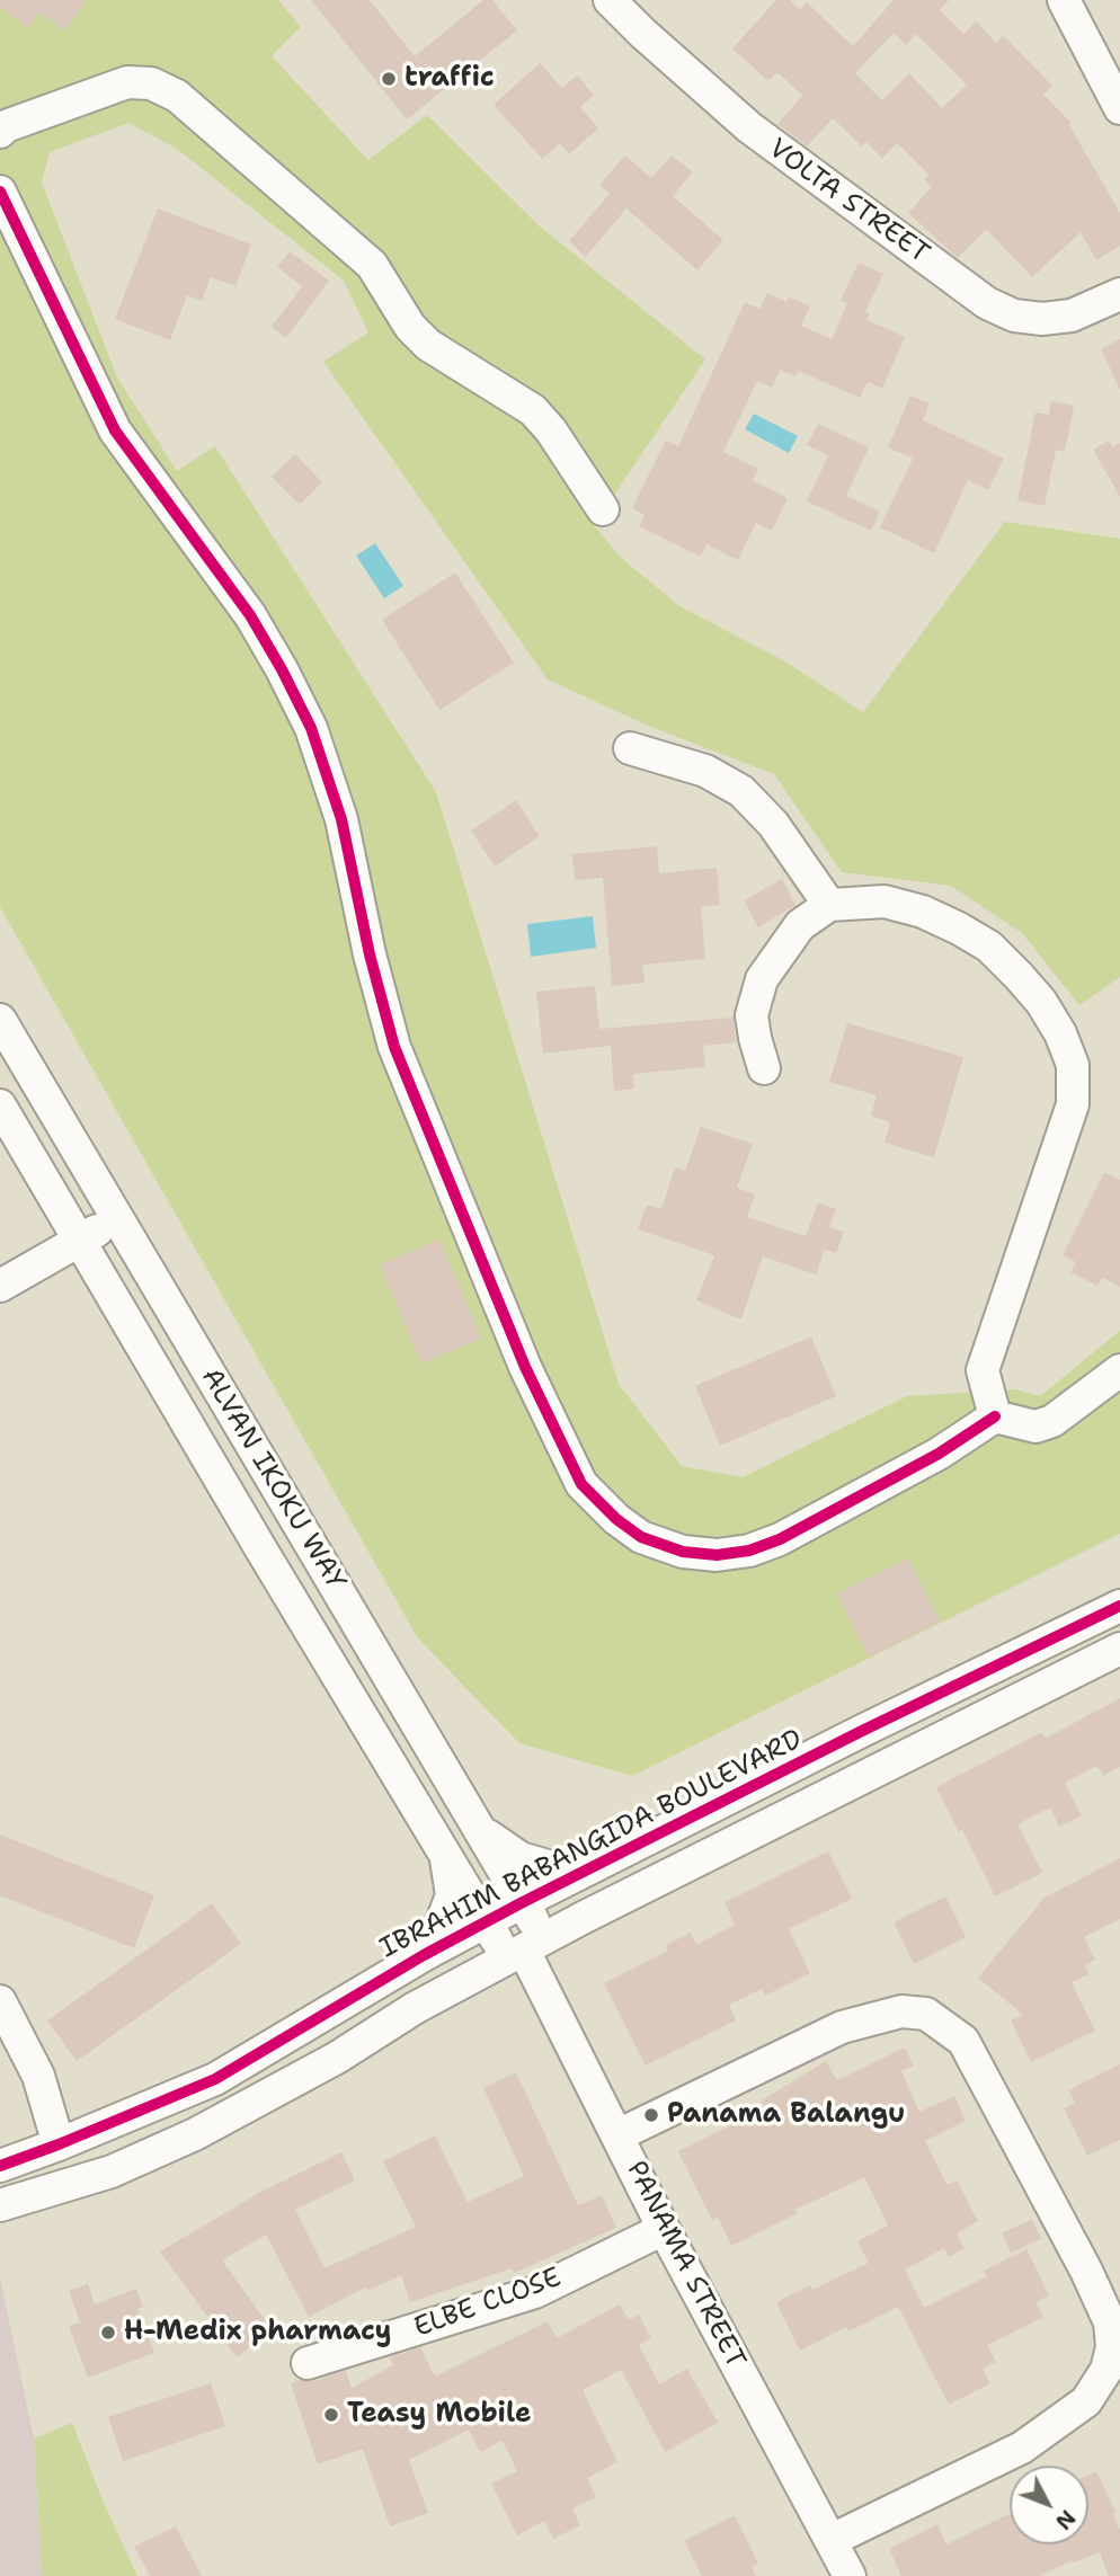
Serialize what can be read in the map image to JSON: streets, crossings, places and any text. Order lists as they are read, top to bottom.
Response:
{
  "streets": {
    "street": [
      "VOLTA STREET",
      "ALVAN IKOKU WAY",
      "IBRAHIM BABANGIDA BOULEVARD",
      "PANAMA STREET",
      "ELBE CLOSE"
    ]
  },
  "crossings": [
    ["ALVAN IKOKU WAY", "IBRAHIM BABANGIDA BOULEVARD"],
    ["ALVAN IKOKU WAY", "PANAMA STREET"],
    ["PANAMA STREET", "ELBE CLOSE"]
  ],
  "places": [
    "traffic",
    "Panama Balangu",
    "H-Medix pharmacy",
    "Teasy Mobile"
  ],
  "north": "bottom right"
}
